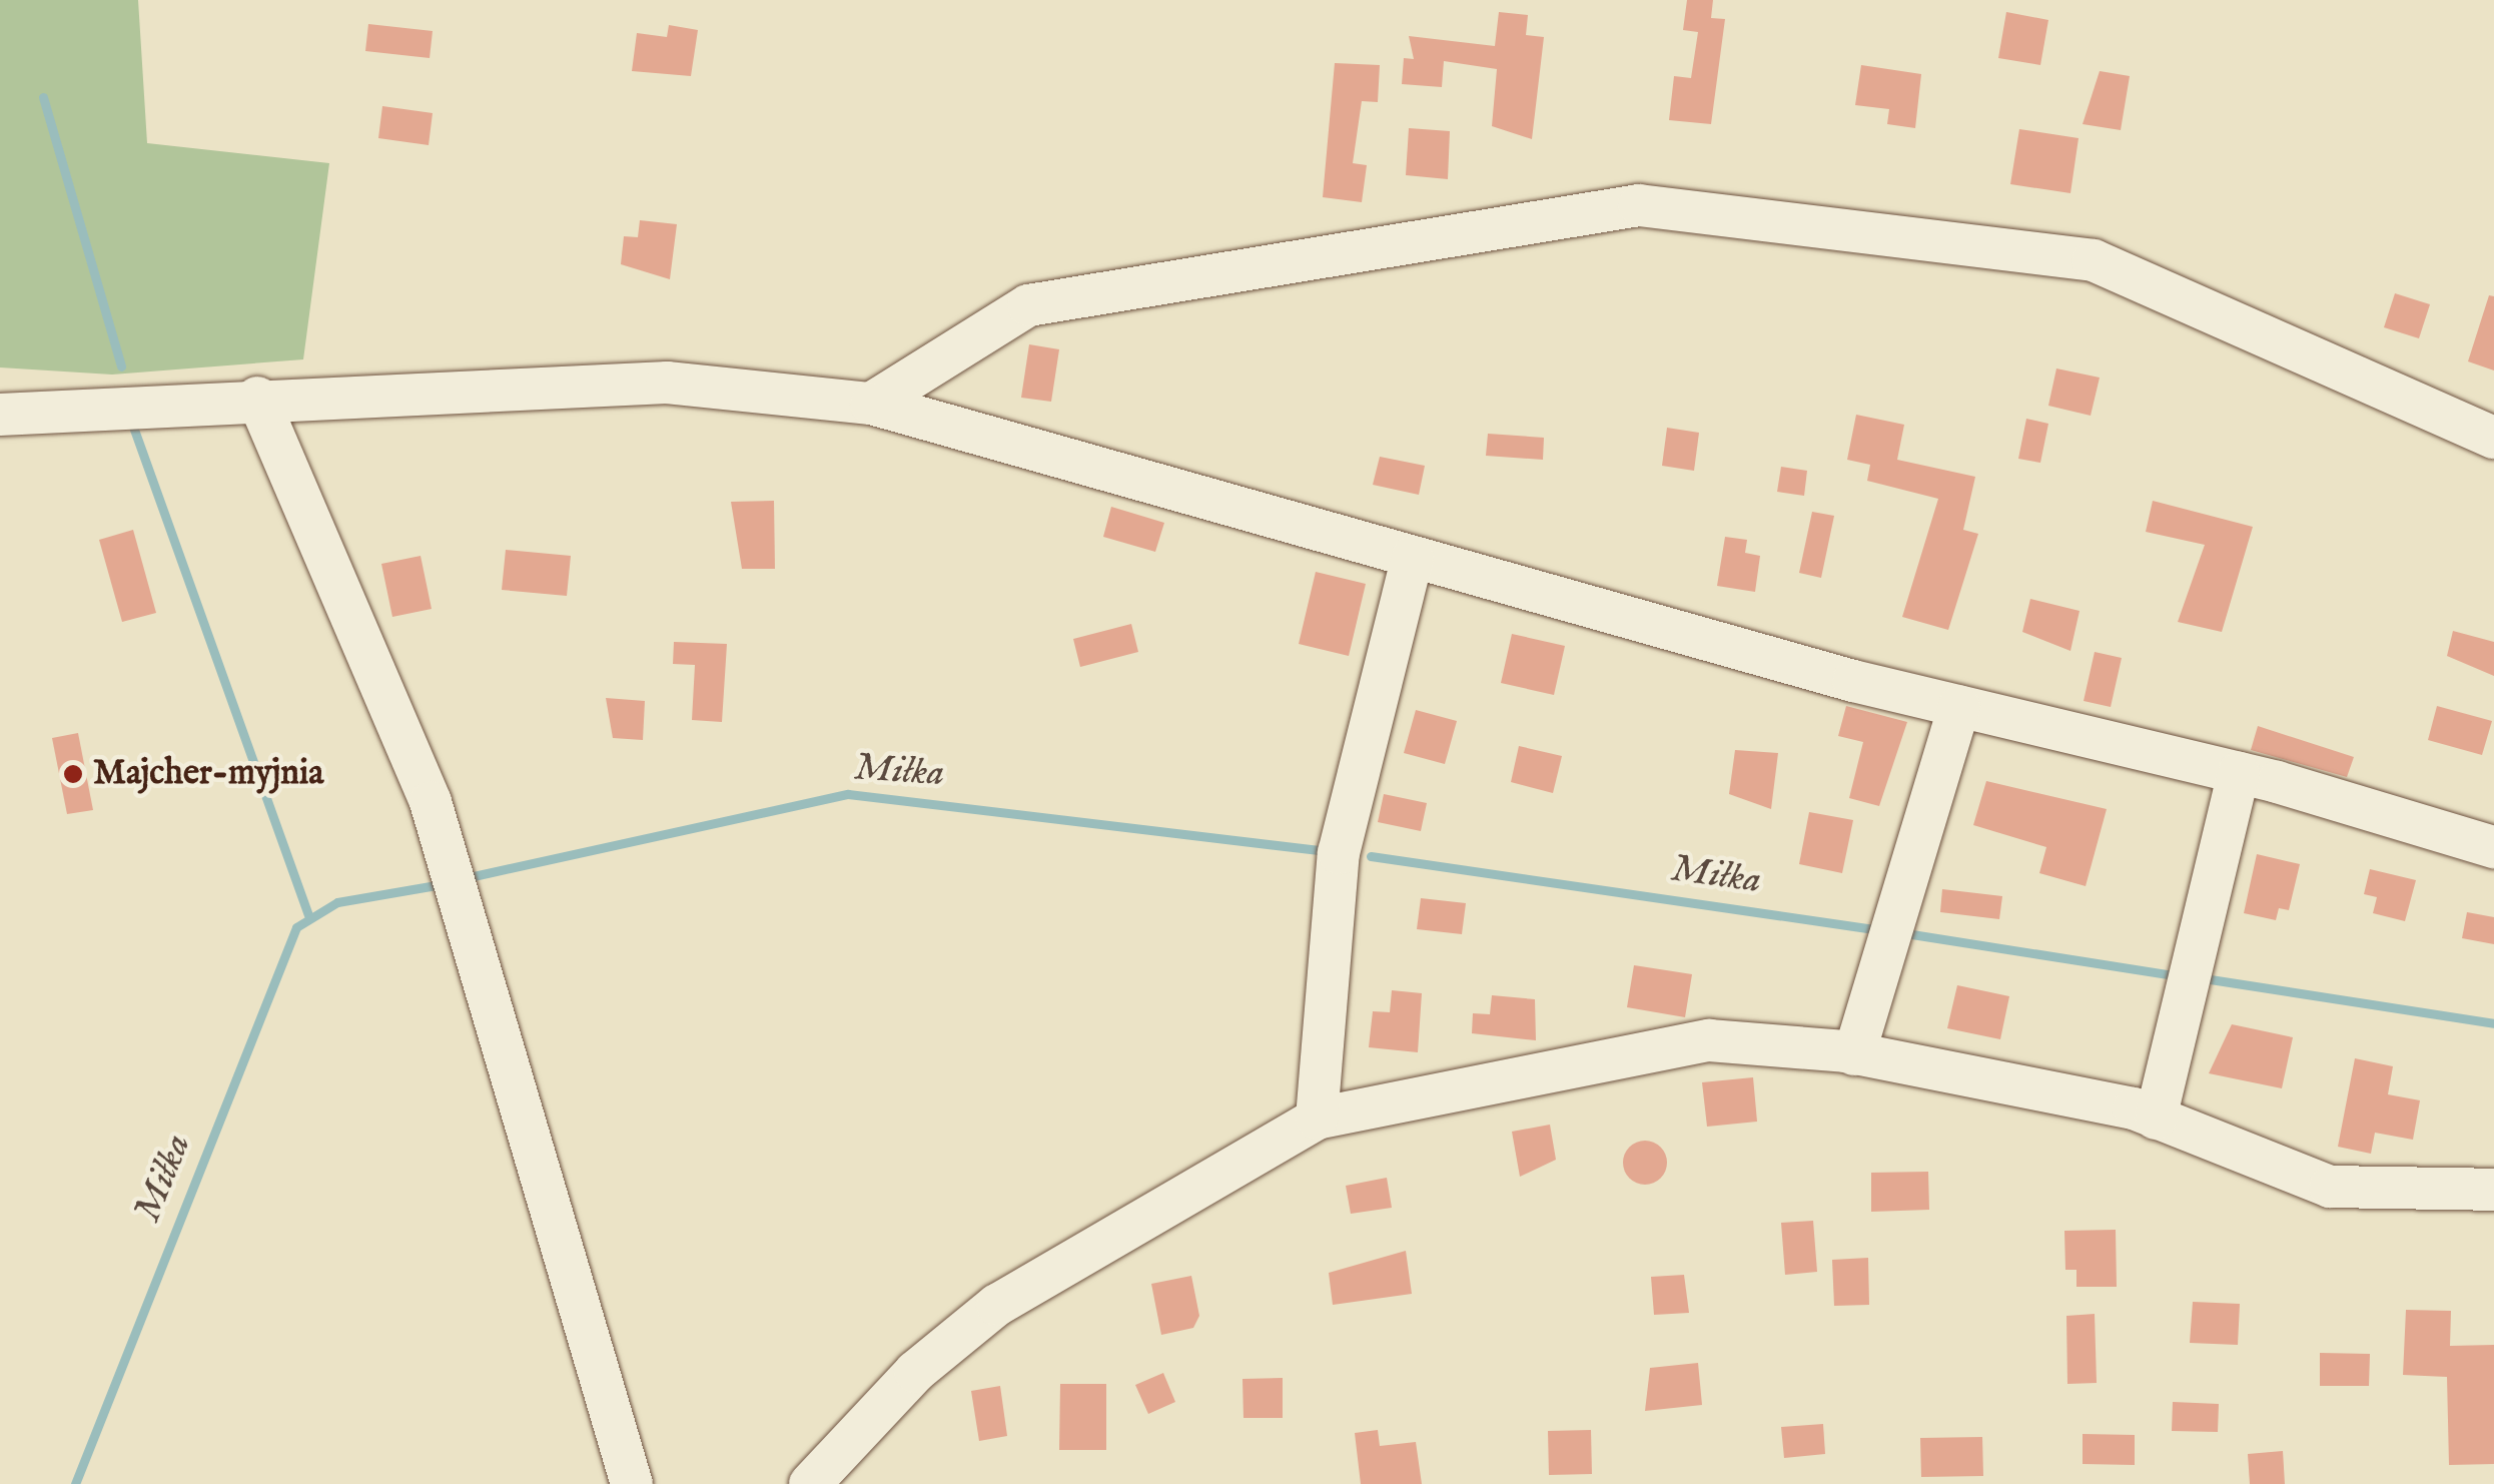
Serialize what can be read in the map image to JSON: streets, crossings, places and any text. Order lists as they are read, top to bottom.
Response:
{
  "water": ["Miłka"],
  "places": ["Majcher-myjnia"]
}
